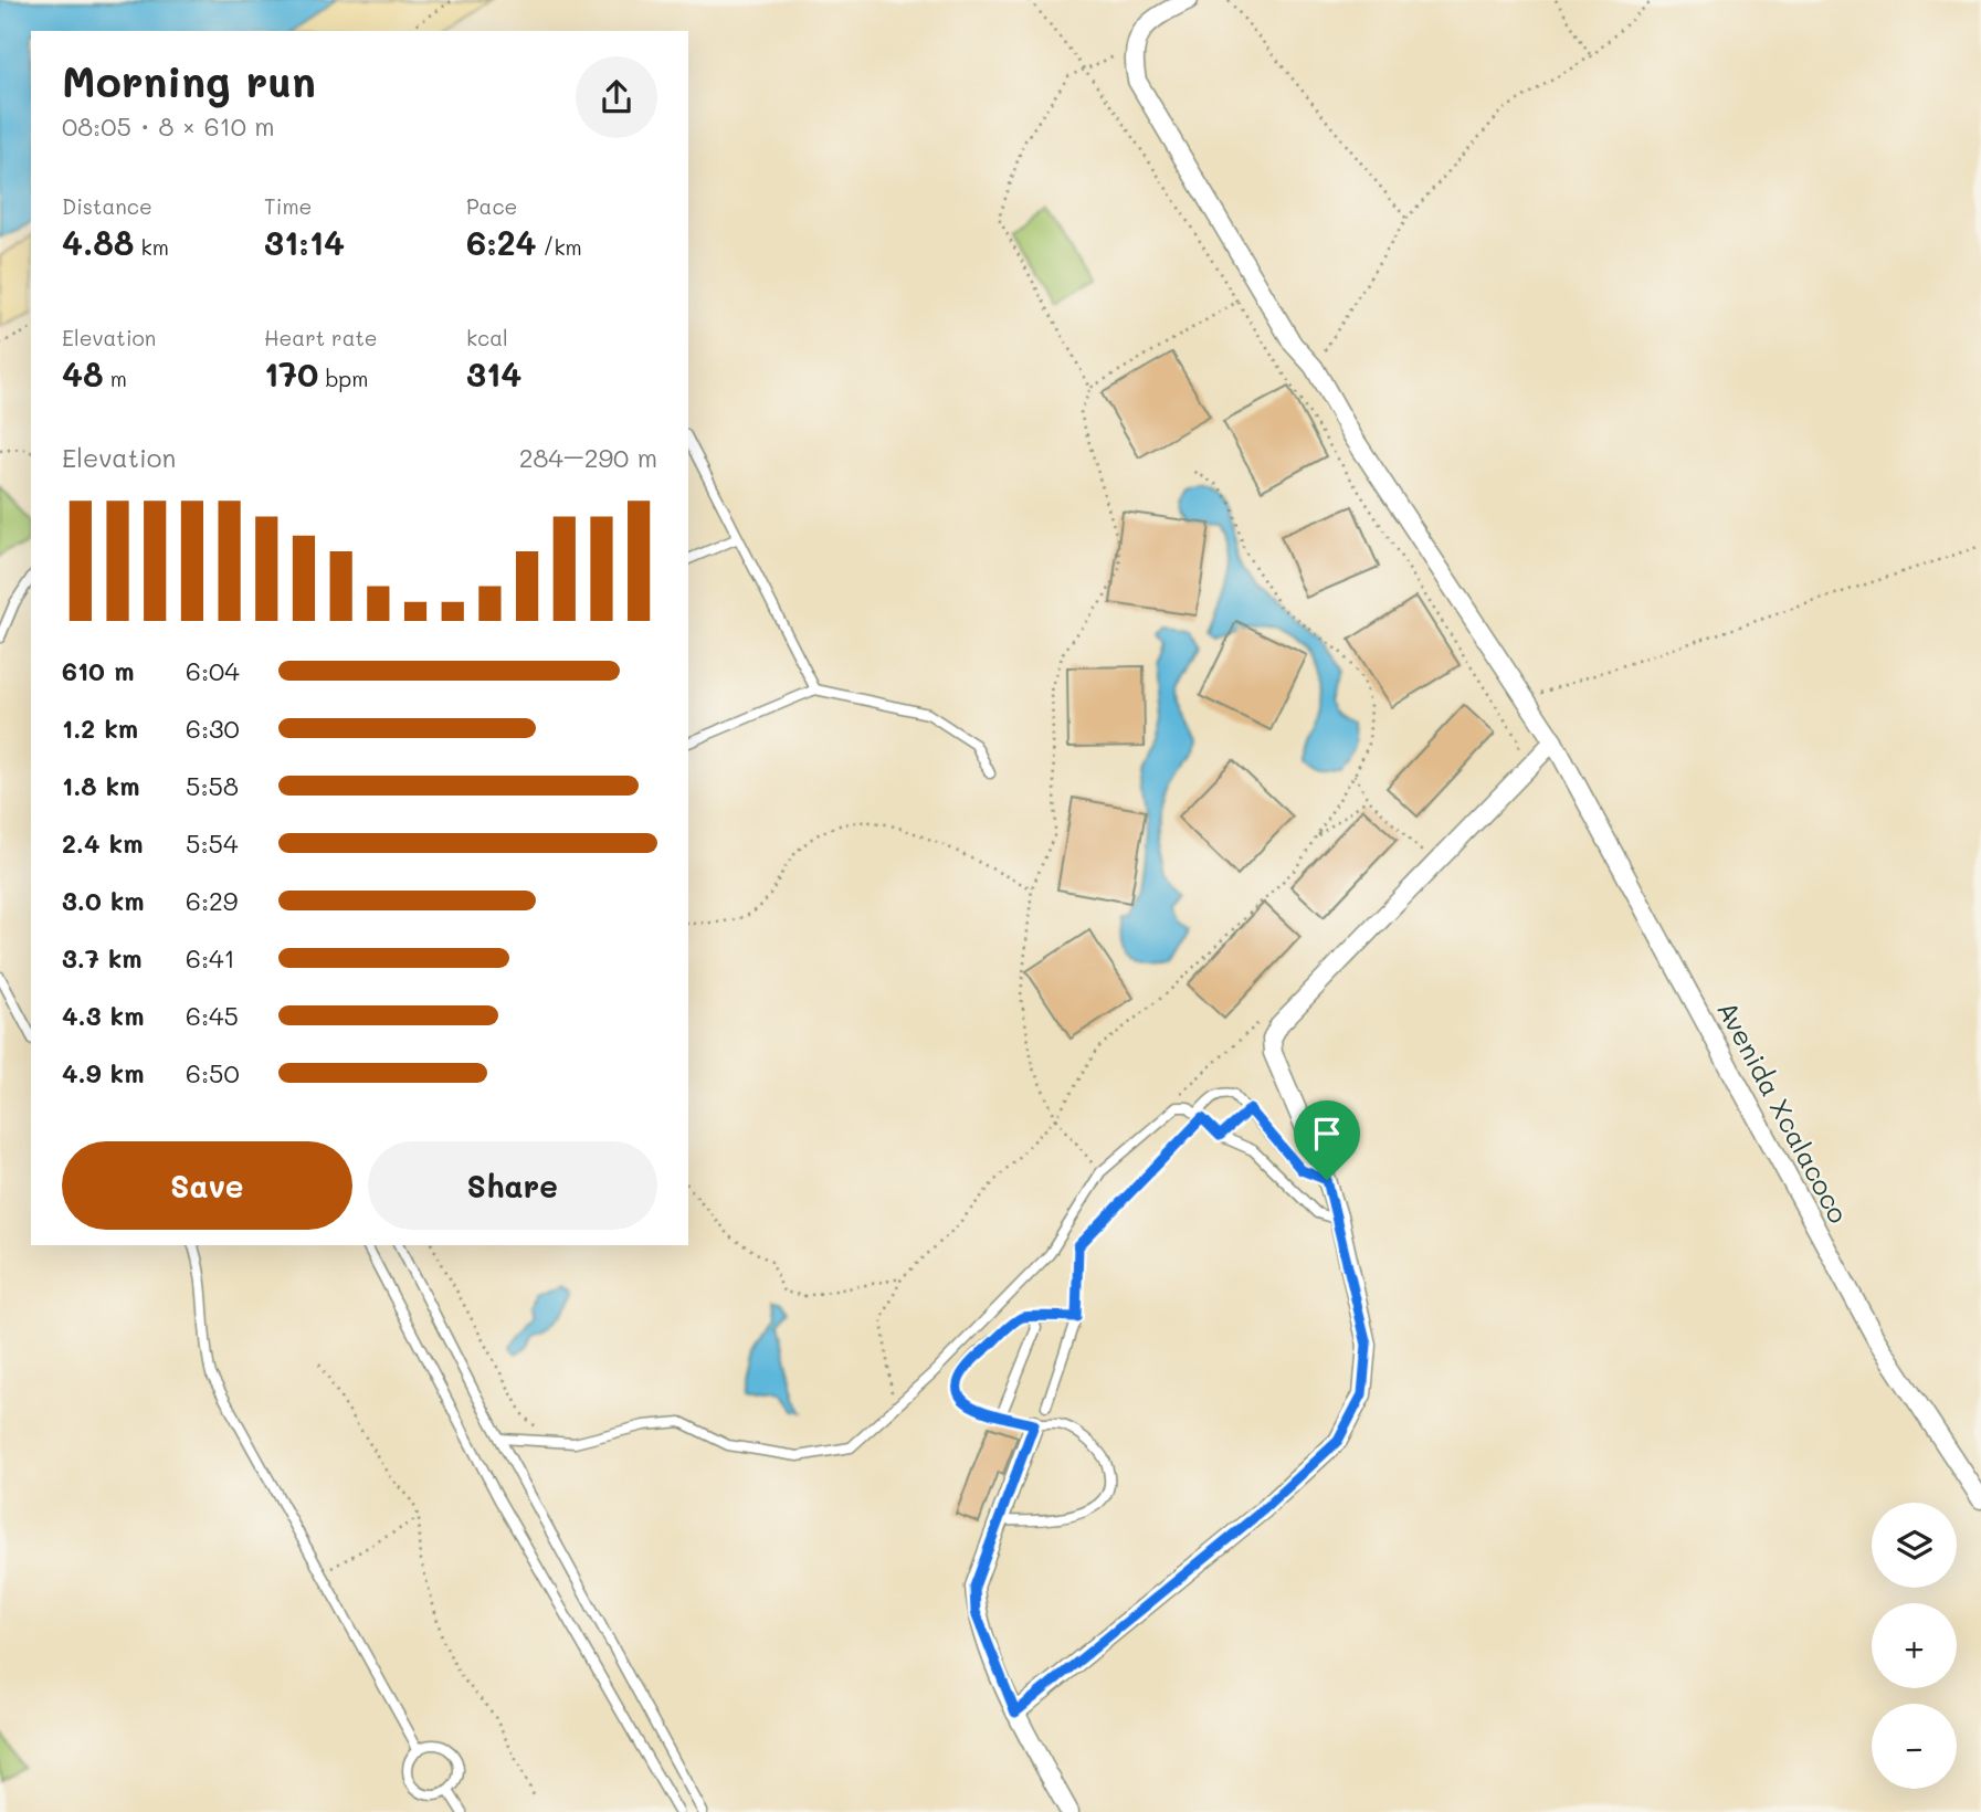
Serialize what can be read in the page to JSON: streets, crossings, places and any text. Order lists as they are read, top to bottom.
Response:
{
  "streets": {
    "street": ["Avenida Xcalacoco"]
  },
  "page": {
    "heading": ["Morning run", "08:05 · 8 × 610 m"],
    "stats": [
      ["Distance", "4.88 km"],
      ["Time", "31:14"],
      ["Pace", "6:24 /km"],
      ["Elevation", "48 m"],
      ["Heart rate", "170 bpm"],
      ["kcal", "314"]
    ],
    "chart": ["Elevation", "284–290 m"],
    "list": [
      {
        "name": "610 m",
        "note": "6:04"
      },
      {
        "name": "1.2 km",
        "note": "6:30"
      },
      {
        "name": "1.8 km",
        "note": "5:58"
      },
      {
        "name": "2.4 km",
        "note": "5:54"
      },
      {
        "name": "3.0 km",
        "note": "6:29"
      },
      {
        "name": "3.7 km",
        "note": "6:41"
      },
      {
        "name": "4.3 km",
        "note": "6:45"
      },
      {
        "name": "4.9 km",
        "note": "6:50"
      }
    ],
    "buttons": ["Save", "Share"],
    "map_buttons": ["+", "−"]
  }
}
